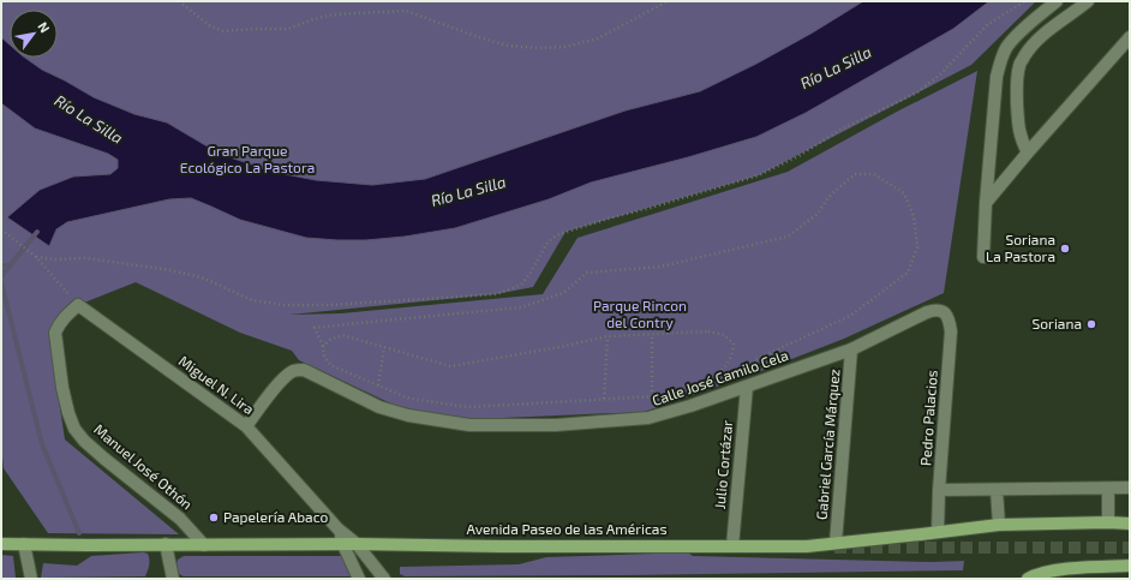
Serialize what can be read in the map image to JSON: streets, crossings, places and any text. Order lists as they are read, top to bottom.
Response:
{
  "streets": {
    "main road": ["Avenida Paseo de las Américas"],
    "street": [
      "Calle José Camilo Cela",
      "Miguel N. Lira",
      "Pedro Palacios",
      "Gabriel García Márquez",
      "Julio Cortázar",
      "Manuel José Othón"
    ]
  },
  "crossings": [
    ["Calle José Camilo Cela", "Miguel N. Lira"],
    ["Calle José Camilo Cela", "Pedro Palacios"],
    ["Calle José Camilo Cela", "Gabriel García Márquez"],
    ["Calle José Camilo Cela", "Julio Cortázar"],
    ["Miguel N. Lira", "Manuel José Othón"],
    ["Miguel N. Lira", "Avenida Paseo de las Américas"],
    ["Pedro Palacios", "Avenida Paseo de las Américas"],
    ["Gabriel García Márquez", "Avenida Paseo de las Américas"],
    ["Julio Cortázar", "Avenida Paseo de las Américas"],
    ["Manuel José Othón", "Avenida Paseo de las Américas"]
  ],
  "water": ["Río La Silla"],
  "parks": ["Gran Parque Ecológico La Pastora", "Parque Rincon del Contry"],
  "places": ["Soriana La Pastora", "Soriana", "Papelería Abaco"],
  "north": "top right"
}
